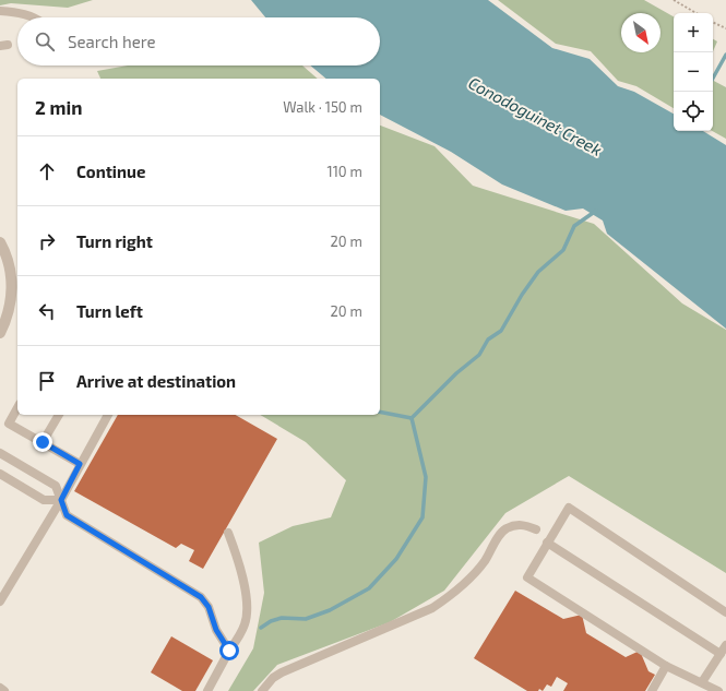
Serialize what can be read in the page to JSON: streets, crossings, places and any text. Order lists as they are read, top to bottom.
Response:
{
  "water": ["Conodoguinet Creek"],
  "north": "bottom right",
  "page": {
    "map_buttons": ["+", "−"],
    "search": "Search here",
    "heading": ["2 min", "Walk · 150 m"],
    "list": [
      ["Continue", "110 m"],
      ["Turn right", "20 m"],
      ["Turn left", "20 m"],
      "Arrive at destination"
    ]
  }
}
